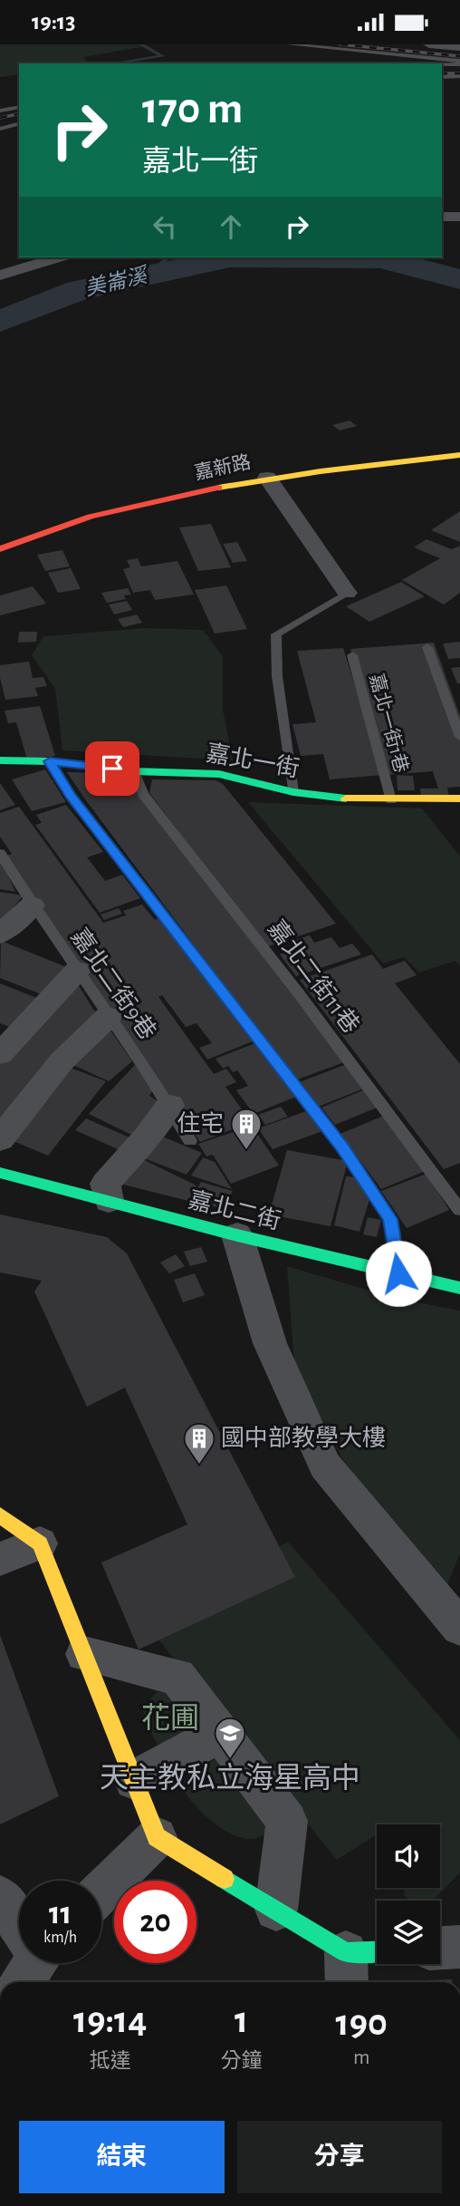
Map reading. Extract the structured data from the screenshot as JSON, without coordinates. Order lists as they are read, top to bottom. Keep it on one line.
{"streets":{"street":["嘉新路","嘉北一街","嘉北二街"],"lane":["嘉北一街1巷","嘉北二街11巷","嘉北二街9巷"]},"crossings":[["嘉北一街1巷","嘉北一街"],["嘉北一街","嘉北二街11巷"]],"water":["美崙溪"],"parks":["花圃"],"places":{"building":["住宅","國中部教學大樓"],"school or university":["天主教私立海星高中"]},"page":{"status":"19:13","turn":["170 m","嘉北一街"],"speed":"11 km/h","limit":"20","eta":["19:14","抵達","1","分鐘","190","m"],"buttons":["結束","分享"]}}
